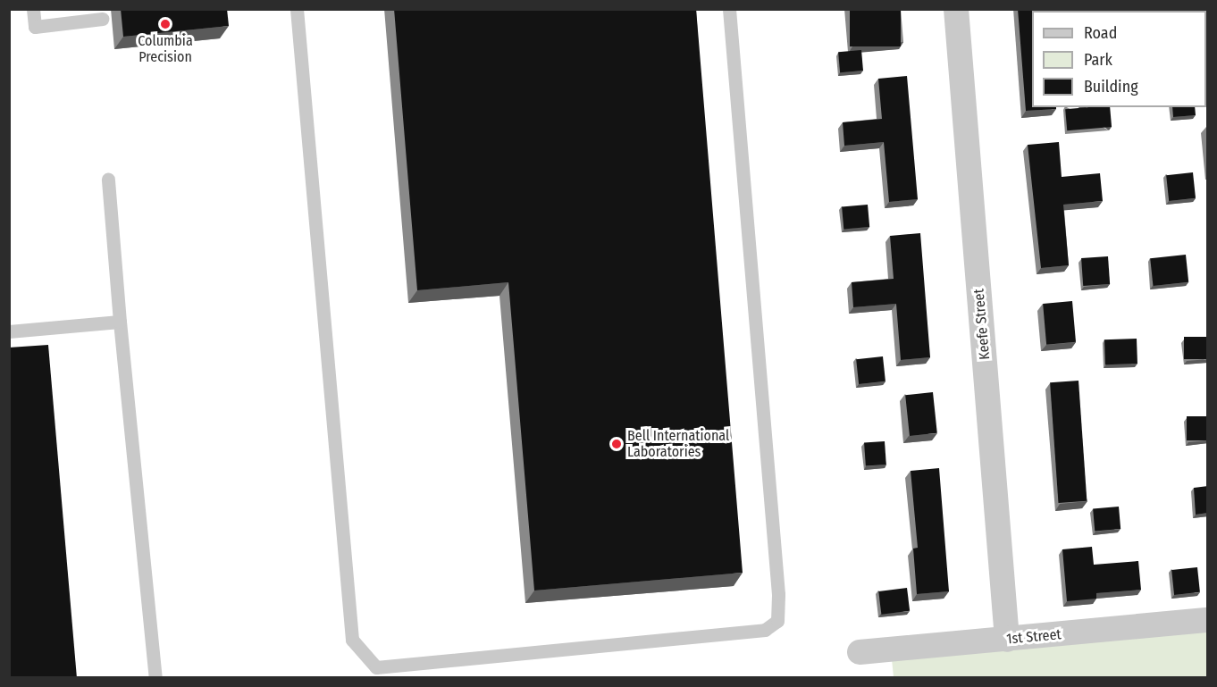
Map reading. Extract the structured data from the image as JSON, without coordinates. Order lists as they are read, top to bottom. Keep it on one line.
{"streets":{"street":["Keefe Street","1st Street"]},"crossings":[["Keefe Street","1st Street"]],"places":["Columbia Precision","Bell International Laboratories"],"legend":["Road","Park","Building"]}
